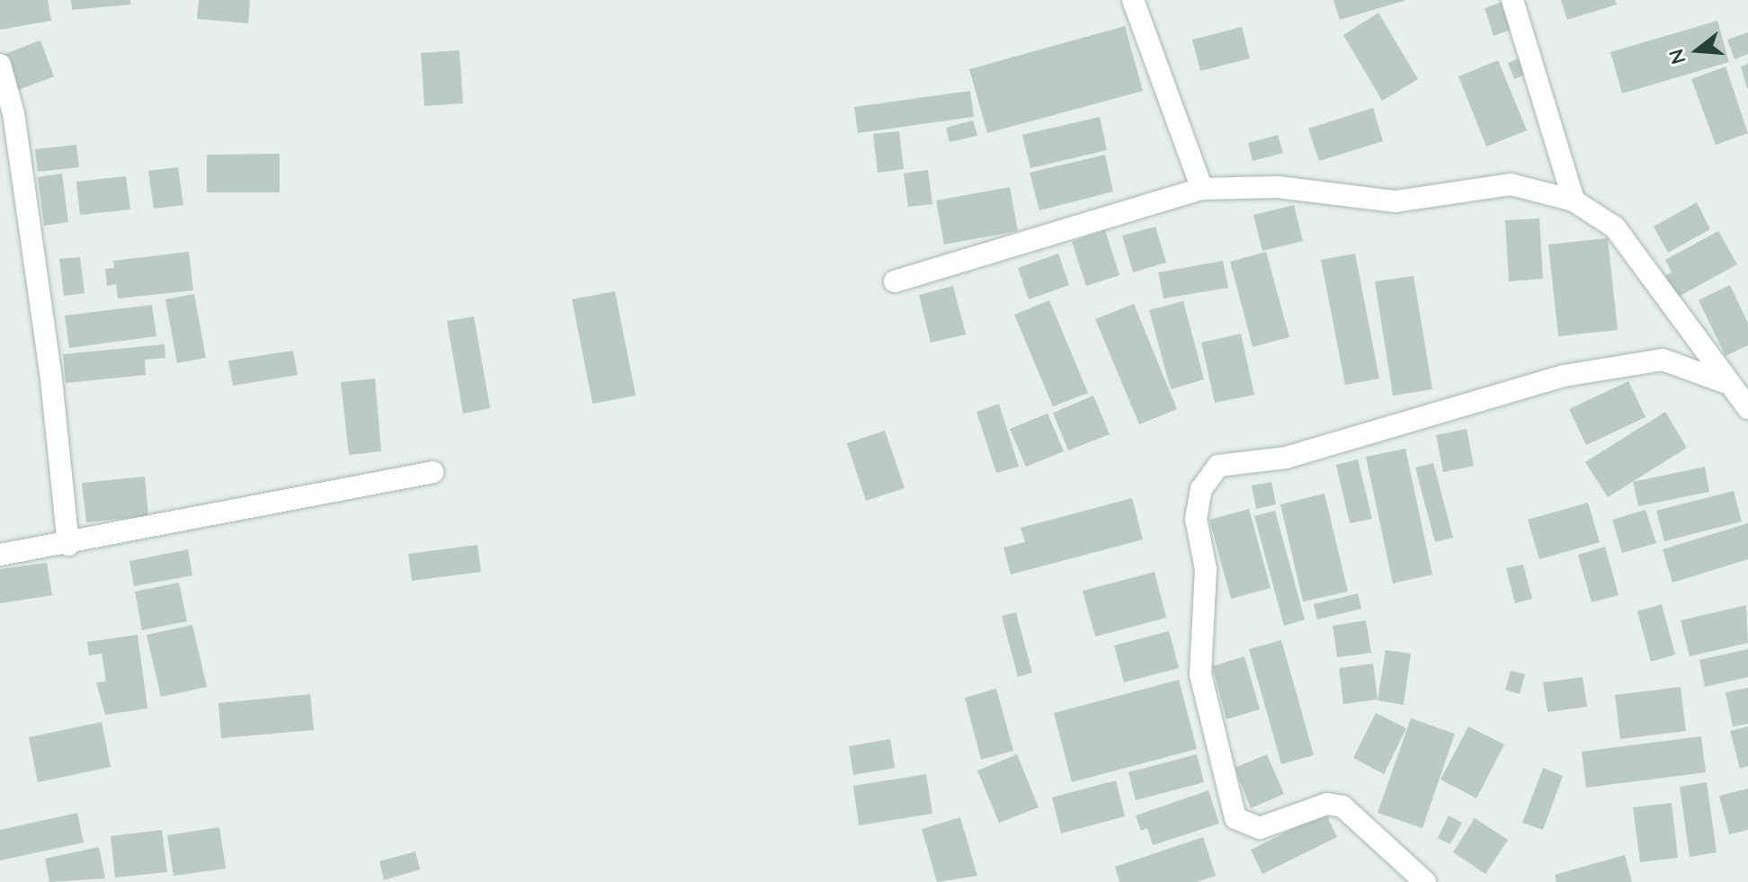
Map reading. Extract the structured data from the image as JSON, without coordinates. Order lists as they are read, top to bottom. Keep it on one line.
{"north":"left"}
